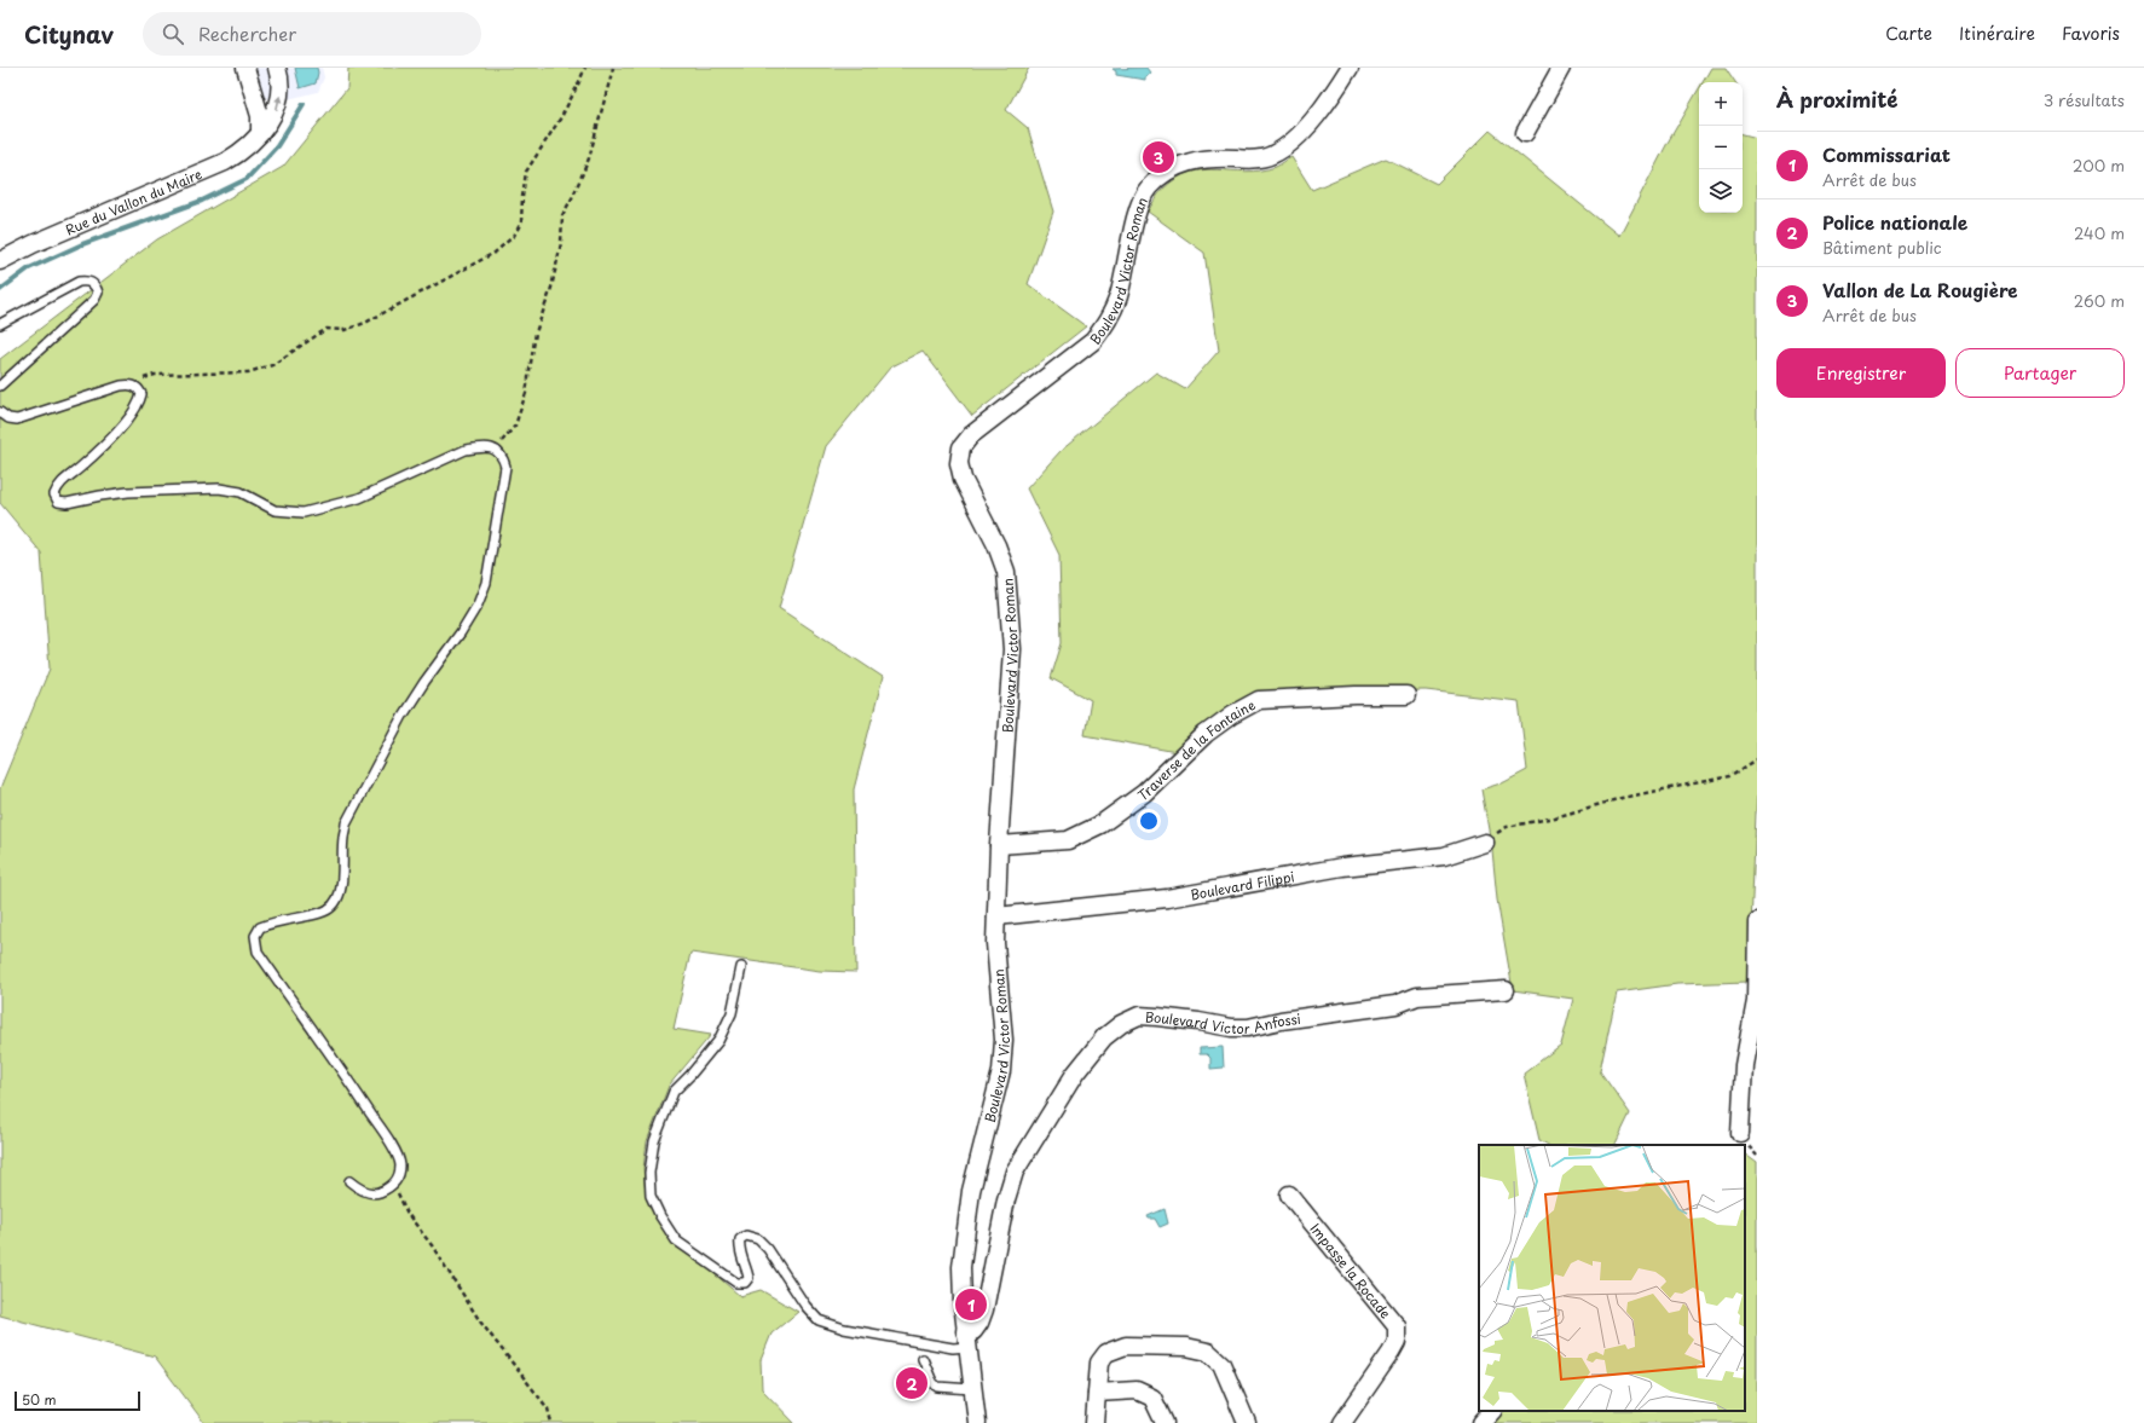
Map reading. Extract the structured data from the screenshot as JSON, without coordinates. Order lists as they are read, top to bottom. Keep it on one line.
{"streets":{"street":["Rue du Vallon du Maire","Boulevard Victor Roman","Traverse de la Fontaine","Boulevard Filippi","Boulevard Victor Anfossi","Impasse la Rocade"]},"crossings":[["Boulevard Victor Roman","Traverse de la Fontaine"],["Boulevard Victor Roman","Boulevard Filippi"],["Boulevard Victor Roman","Boulevard Victor Anfossi"]],"scale_bar":"50 m","page":{"header":"Citynav","search":"Rechercher","nav":["Carte","Itinéraire","Favoris"],"heading":["À proximité","3 résultats"],"map_buttons":["+","−"],"list":[{"mark":"1","name":"Commissariat","note":"Arrêt de bus","value":"200 m"},{"mark":"2","name":"Police nationale","note":"Bâtiment public","value":"240 m"},{"mark":"3","name":"Vallon de La Rougière","note":"Arrêt de bus","value":"260 m"}],"pins":["3","1","2"],"buttons":["Enregistrer","Partager"],"scale":"50 m"}}
